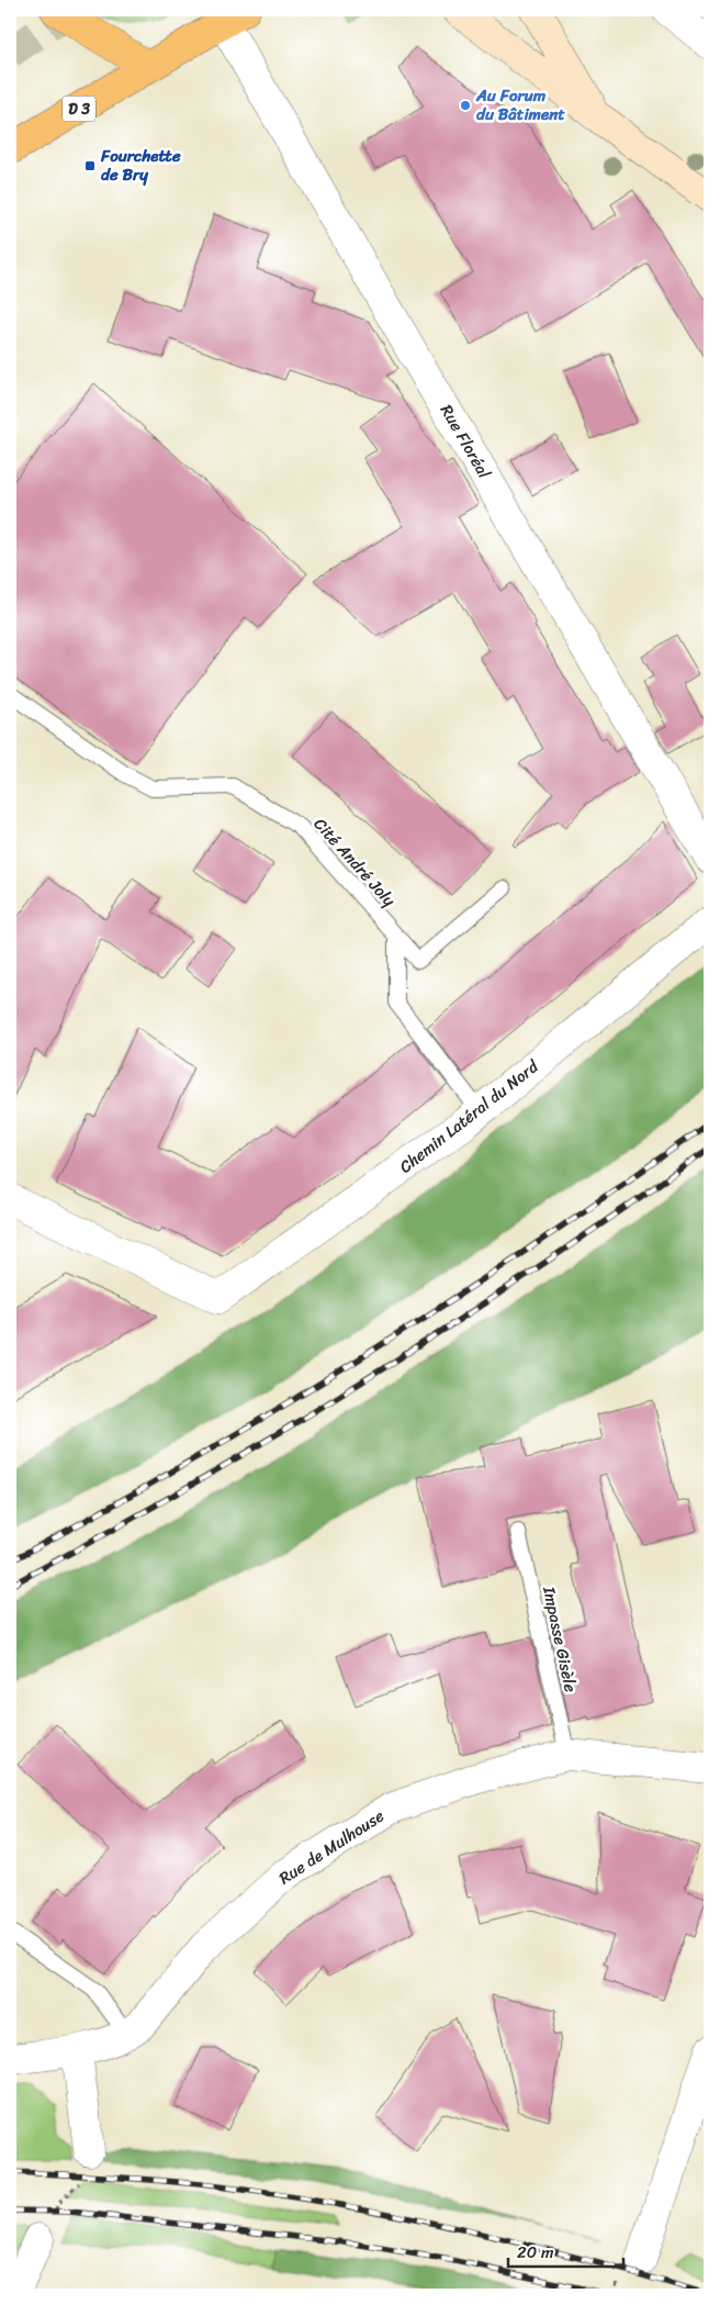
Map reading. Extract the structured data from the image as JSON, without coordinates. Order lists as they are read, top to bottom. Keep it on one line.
{"streets":{"main road":["D 3"],"street":["Rue Floréal","Chemin Latéral du Nord","Rue de Mulhouse"],"lane":["Cité André Joly","Impasse Gisèle"]},"crossings":[["D 3","Rue Floréal"],["Impasse Gisèle","Rue de Mulhouse"]],"places":{"other":["Au Forum du Bâtiment"],"transit":["Fourchette de Bry"]},"scale_bar":"20 m"}
